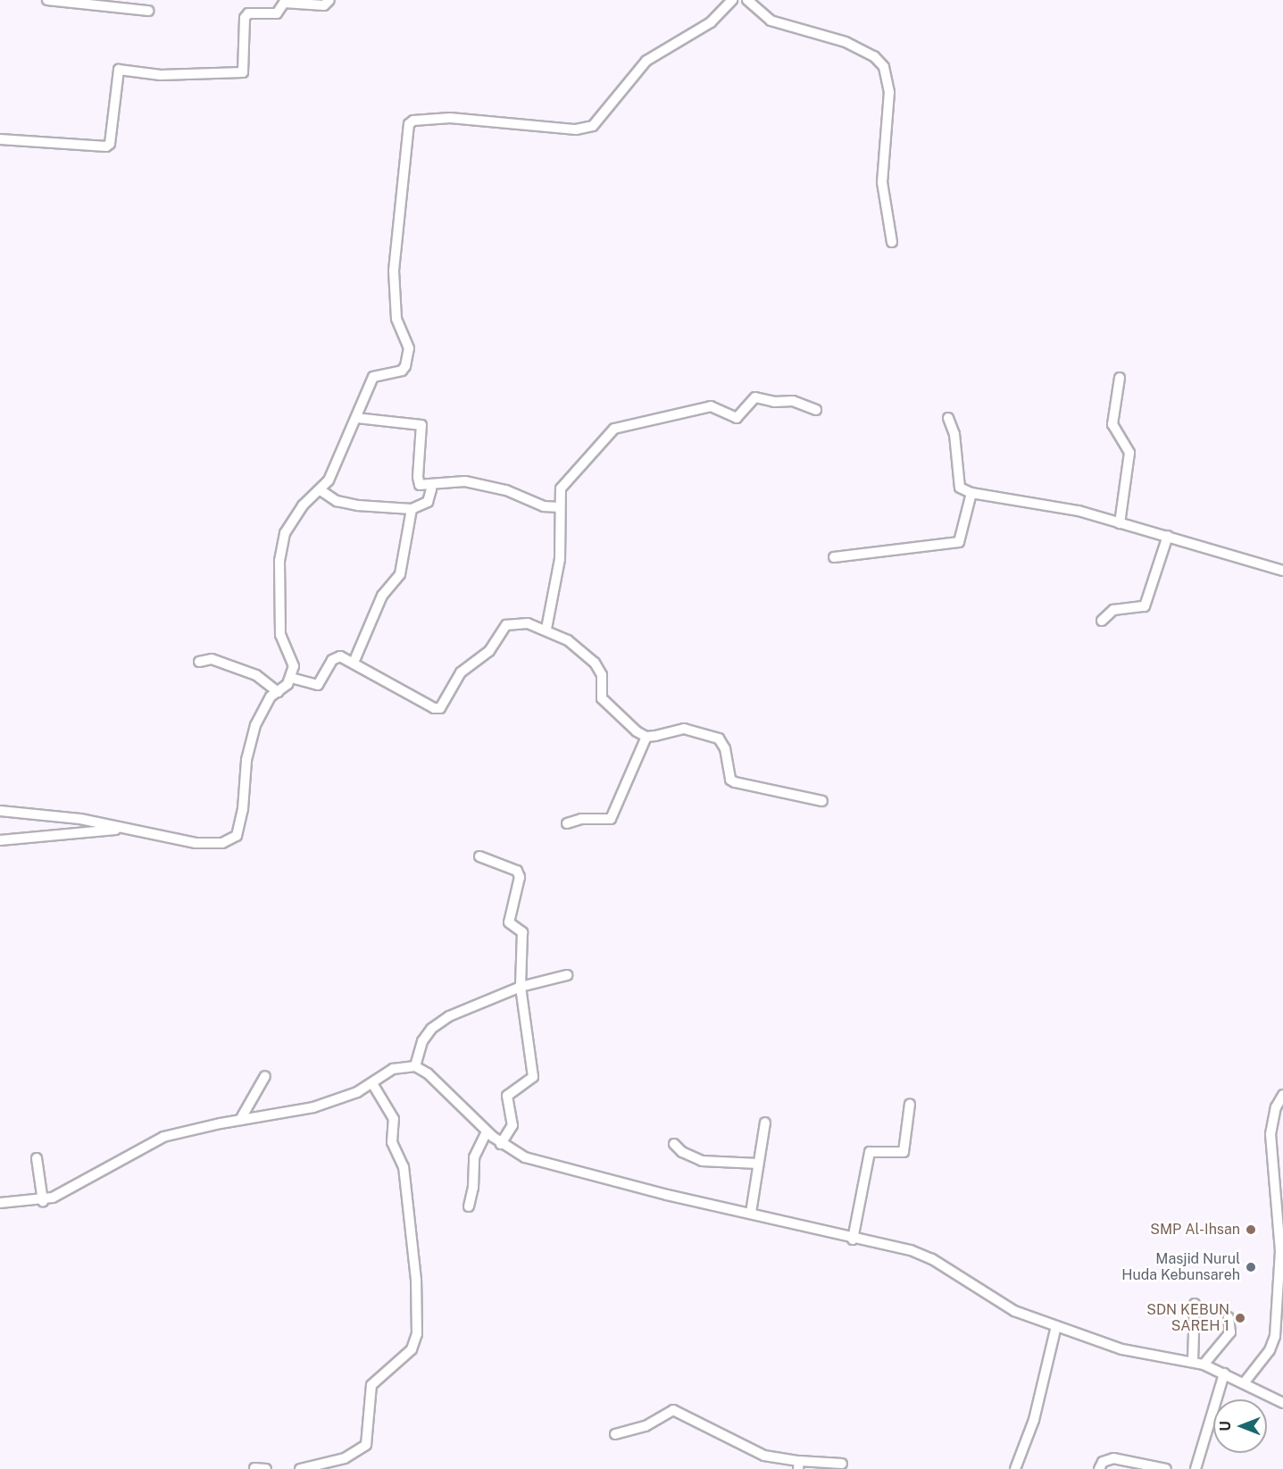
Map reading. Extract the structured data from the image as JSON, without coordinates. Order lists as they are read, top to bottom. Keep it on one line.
{"places":["SMP Al-Ihsan","Masjid Nurul Huda Kebunsareh","SDN KEBUN SAREH 1"],"north":"left"}
